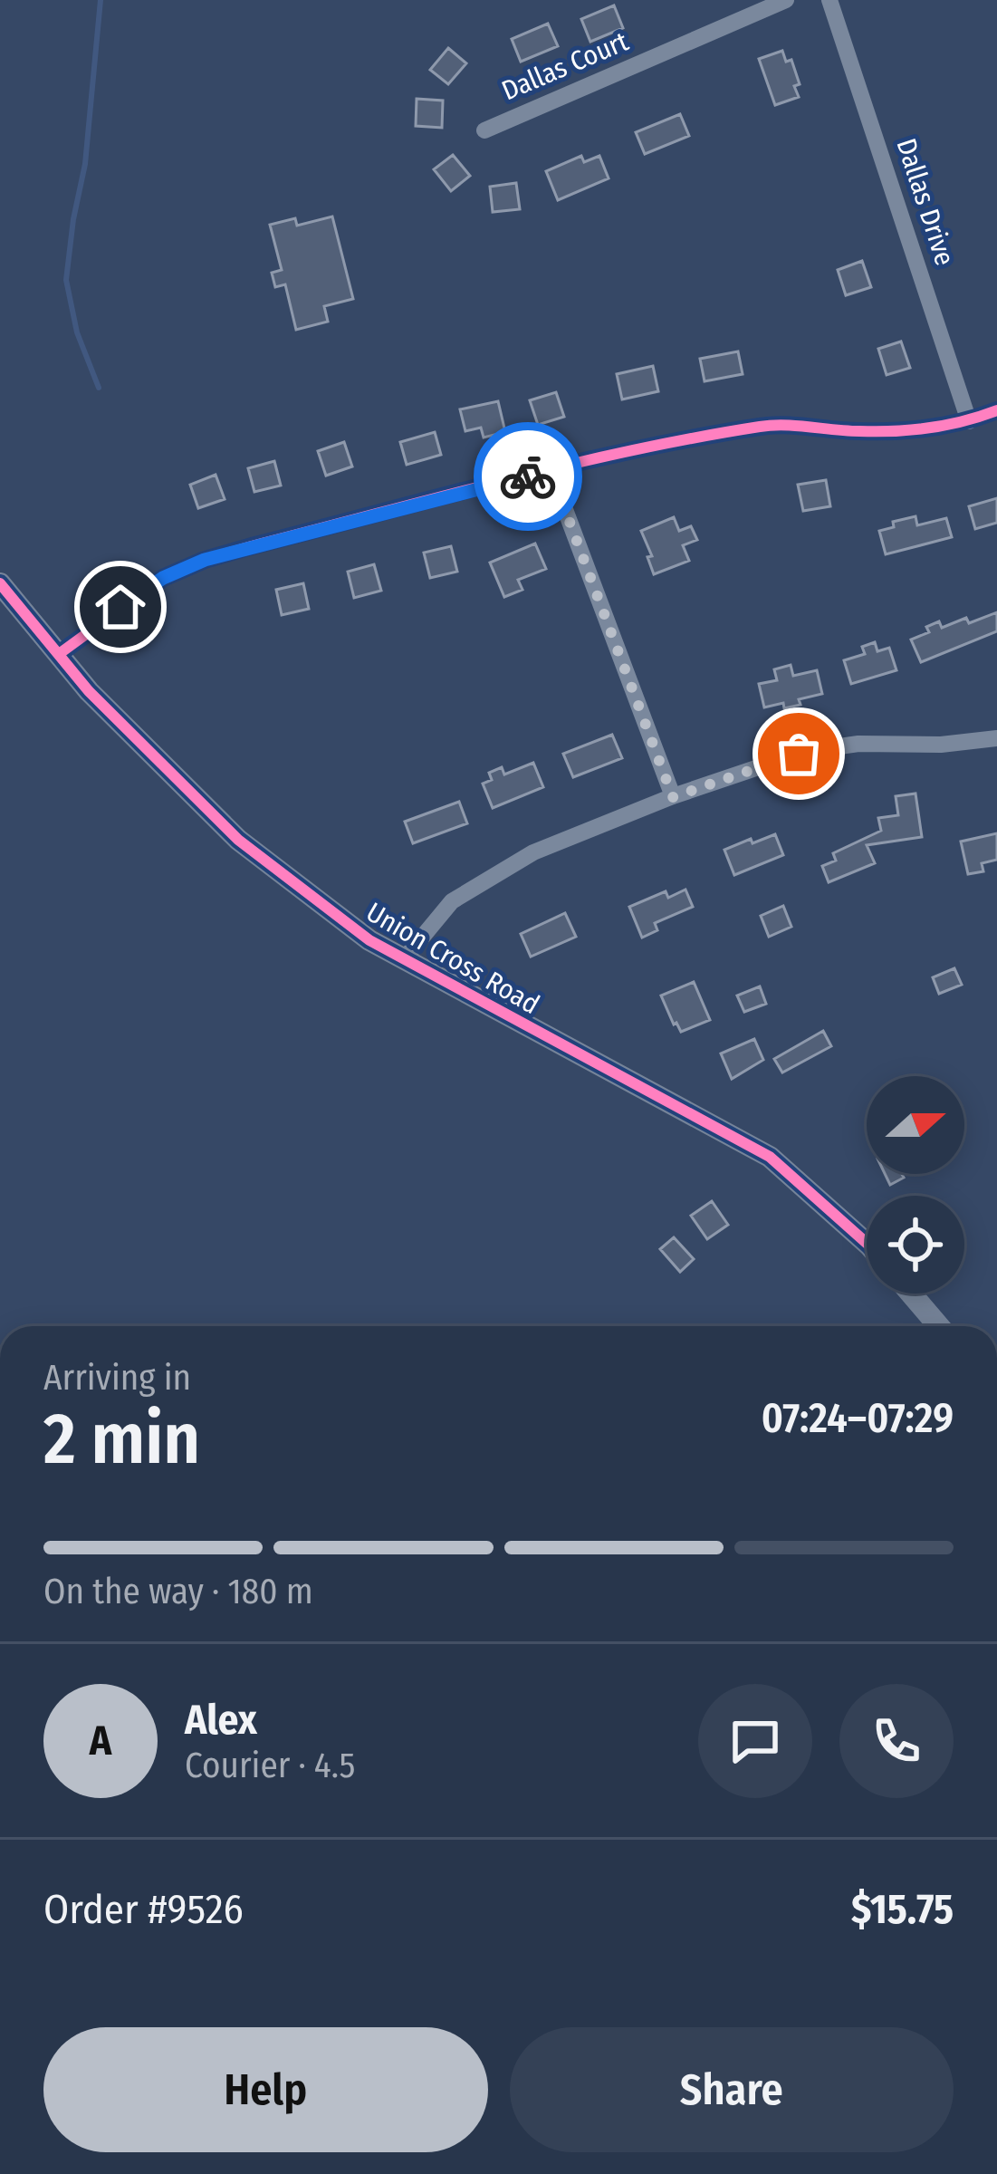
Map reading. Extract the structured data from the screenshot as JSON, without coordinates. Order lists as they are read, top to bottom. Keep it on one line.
{"streets":{"main road":["Union Cross Road"],"street":["Dallas Court","Dallas Drive"]},"north":"right","page":{"heading":["2 min","Arriving in","07:24–07:29"],"panel":["Alex","Courier · 4.5","Order #9526","$15.75"],"bar":"On the way · 180 m","round":"A","buttons":["Help","Share"]}}
